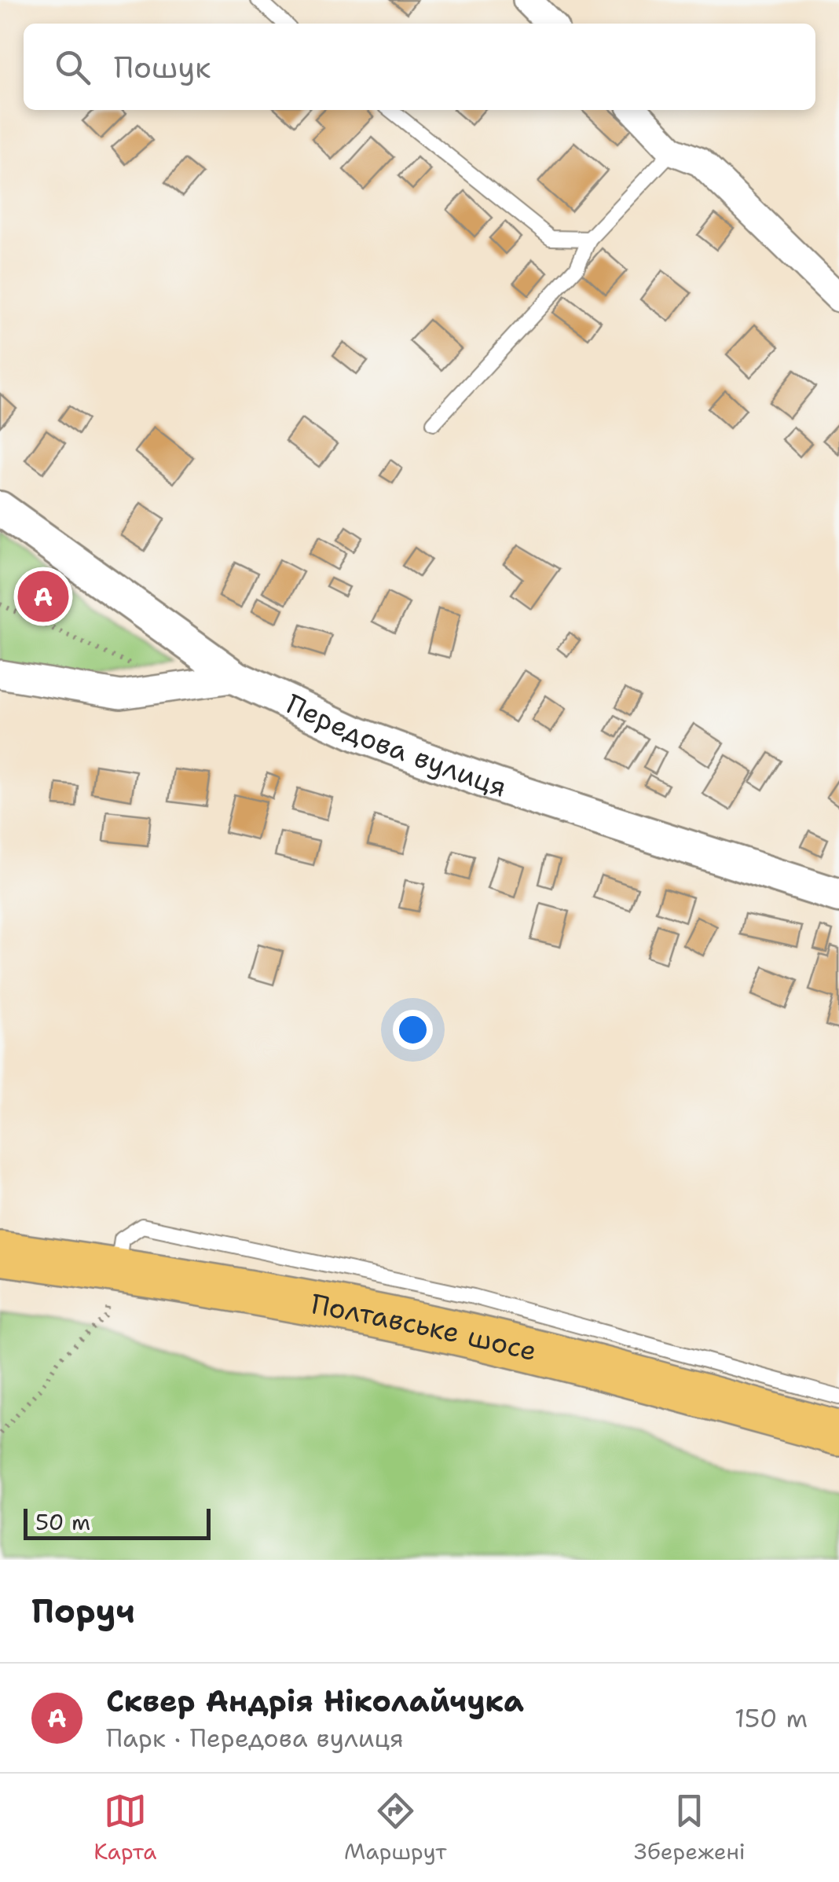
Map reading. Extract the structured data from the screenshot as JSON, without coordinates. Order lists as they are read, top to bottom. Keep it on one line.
{"streets":{"main road":["Полтавське шосе"],"street":["Передова вулиця"]},"scale_bar":"50 m","page":{"search":"Пошук","pins":"A","scale":"50 m","heading":"Поруч","list":[{"mark":"A","name":"Сквер Андрія Ніколайчука","note":"Парк · Передова вулиця","value":"150 m"}],"nav":["Карта","Маршрут","Збережені"]}}
